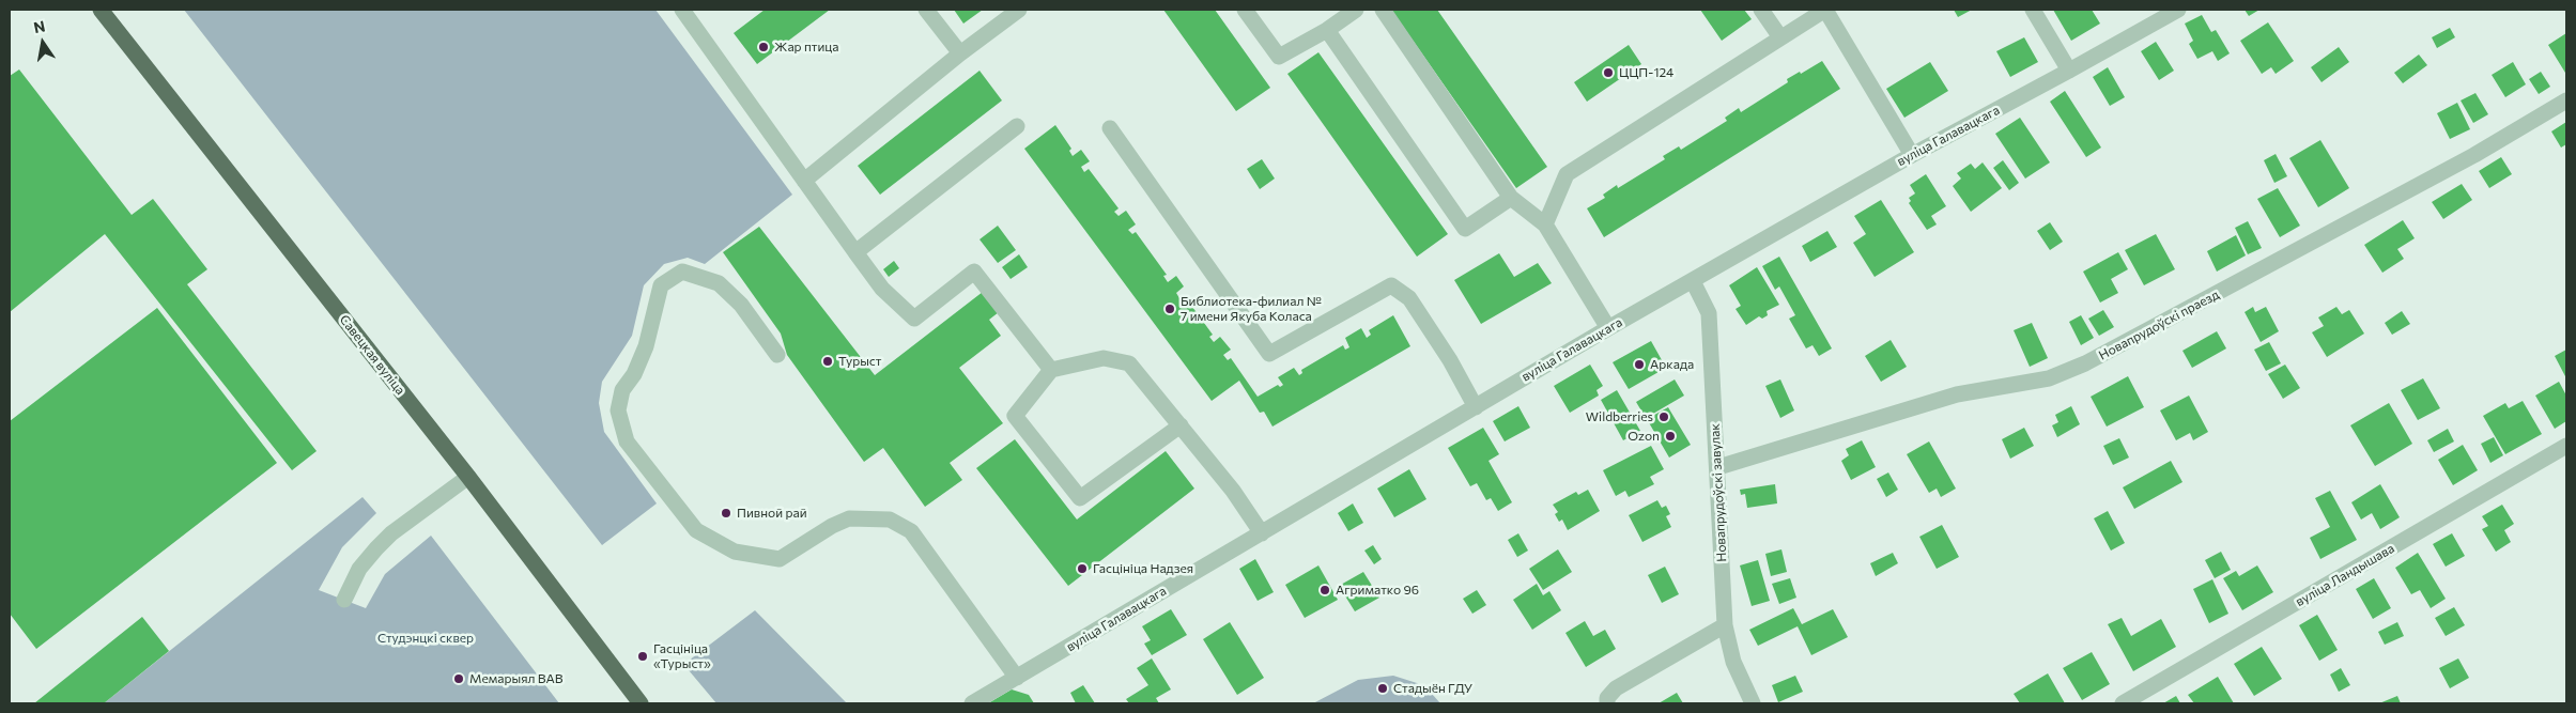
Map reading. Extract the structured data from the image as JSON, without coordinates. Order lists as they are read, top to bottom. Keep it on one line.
{"streets":{"main road":["Савецкая вуліца"],"street":["вуліца Галавацкага","Новапрудоўскі праезд","Новапрудоўскі завулак","вуліца Ландышава"]},"crossings":[["вуліца Галавацкага","Новапрудоўскі завулак"],["Новапрудоўскі праезд","Новапрудоўскі завулак"]],"parks":["Студэнцкі сквер"],"places":["Жар птица","ЦЦП-124","Библиотека-филиал № 7 имени Якуба Коласа","Турыст","Аркада","Wildberries","Ozon","Пивной рай","Гасцініца Надзея","Агриматко 96","Гасцініца «Турыст»","Мемарыял ВАВ","Стадыён ГДУ"],"north":"top"}
